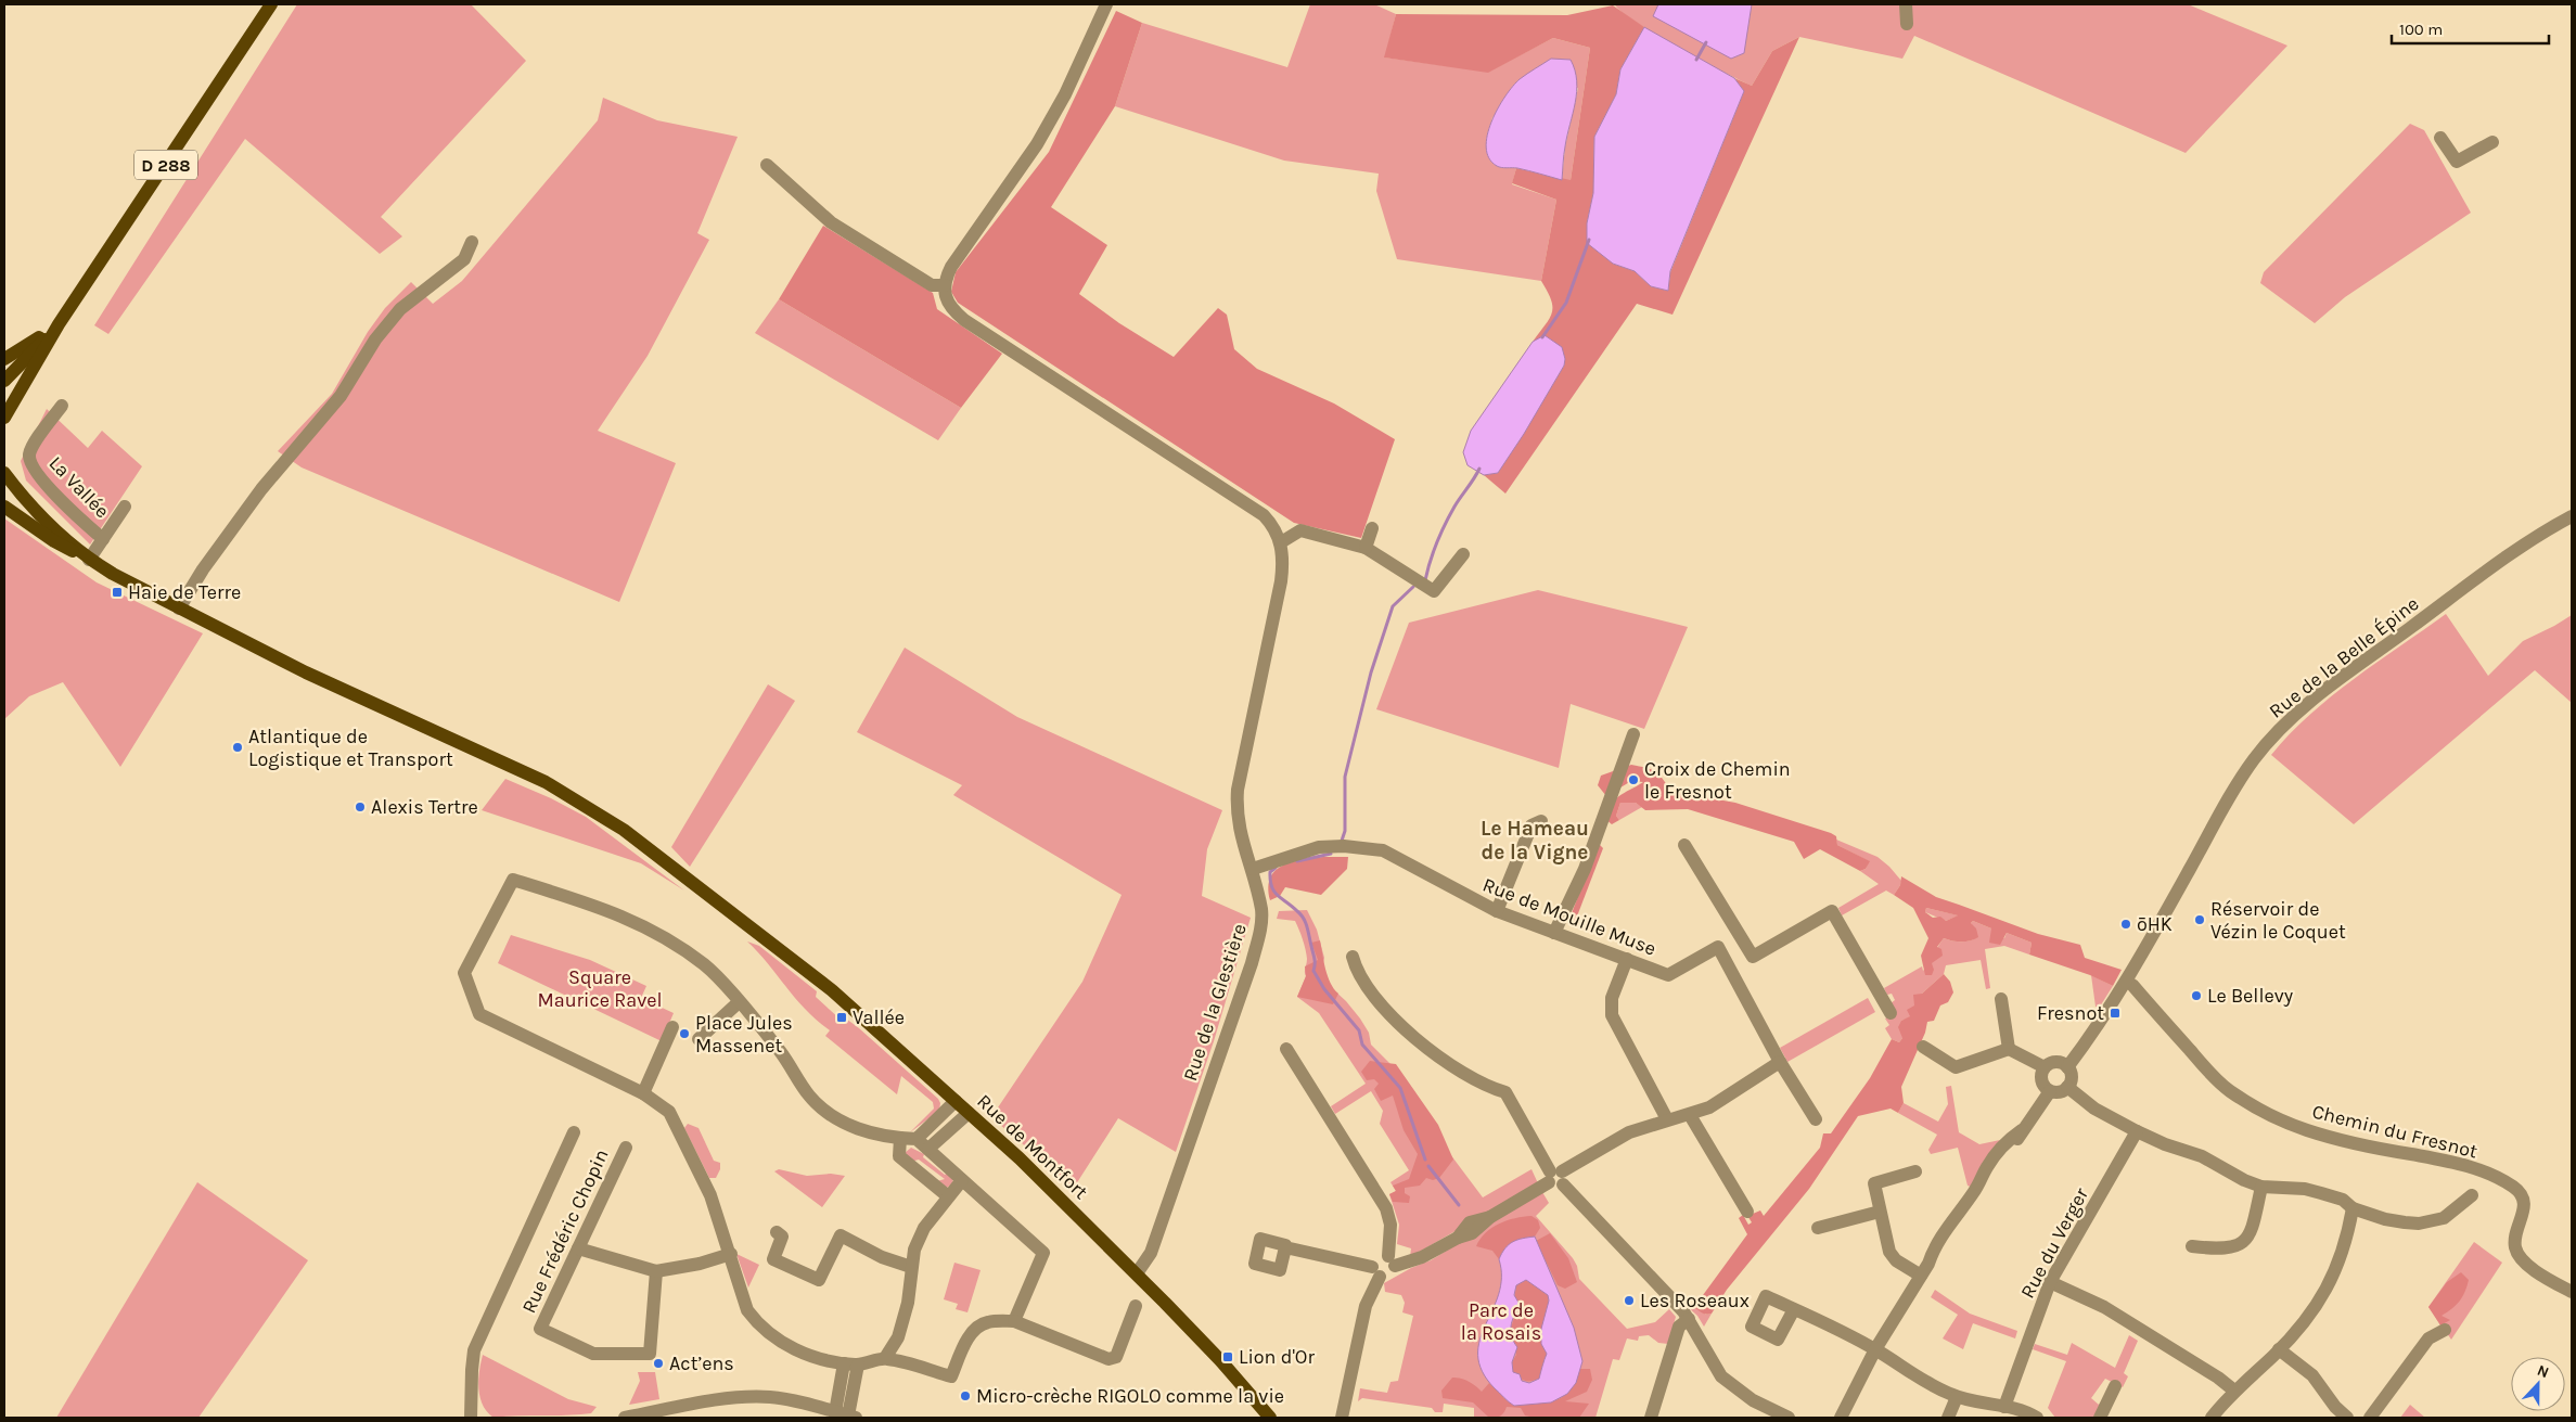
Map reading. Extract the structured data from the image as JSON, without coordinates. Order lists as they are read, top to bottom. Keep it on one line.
{"streets":{"main road":["D 288","Rue de Montfort"],"street":["La Vallée","Rue de la Belle Épine","Rue de Mouille Muse","Rue de la Glestière","Chemin du Fresnot","Rue Frédéric Chopin","Rue du Verger"]},"crossings":[["La Vallée","Rue de Montfort"],["Rue de la Belle Épine","Chemin du Fresnot"],["Rue de Mouille Muse","Rue de la Glestière"],["Rue de la Glestière","Rue de Montfort"]],"districts":["Le Hameau de la Vigne"],"parks":["Square Maurice Ravel","Parc de la Rosais"],"places":{"transit":["Haie de Terre","Fresnot","Vallée","Lion d'Or"],"other":["Atlantique de Logistique et Transport","Croix de Chemin le Fresnot","Alexis Tertre","Réservoir de Vézin le Coquet","ōHK","Le Bellevy","Place Jules Massenet","Les Roseaux","Act’ens","Micro-crèche RIGOLO comme la vie"]},"scale_bar":"100 m","north":"top"}
